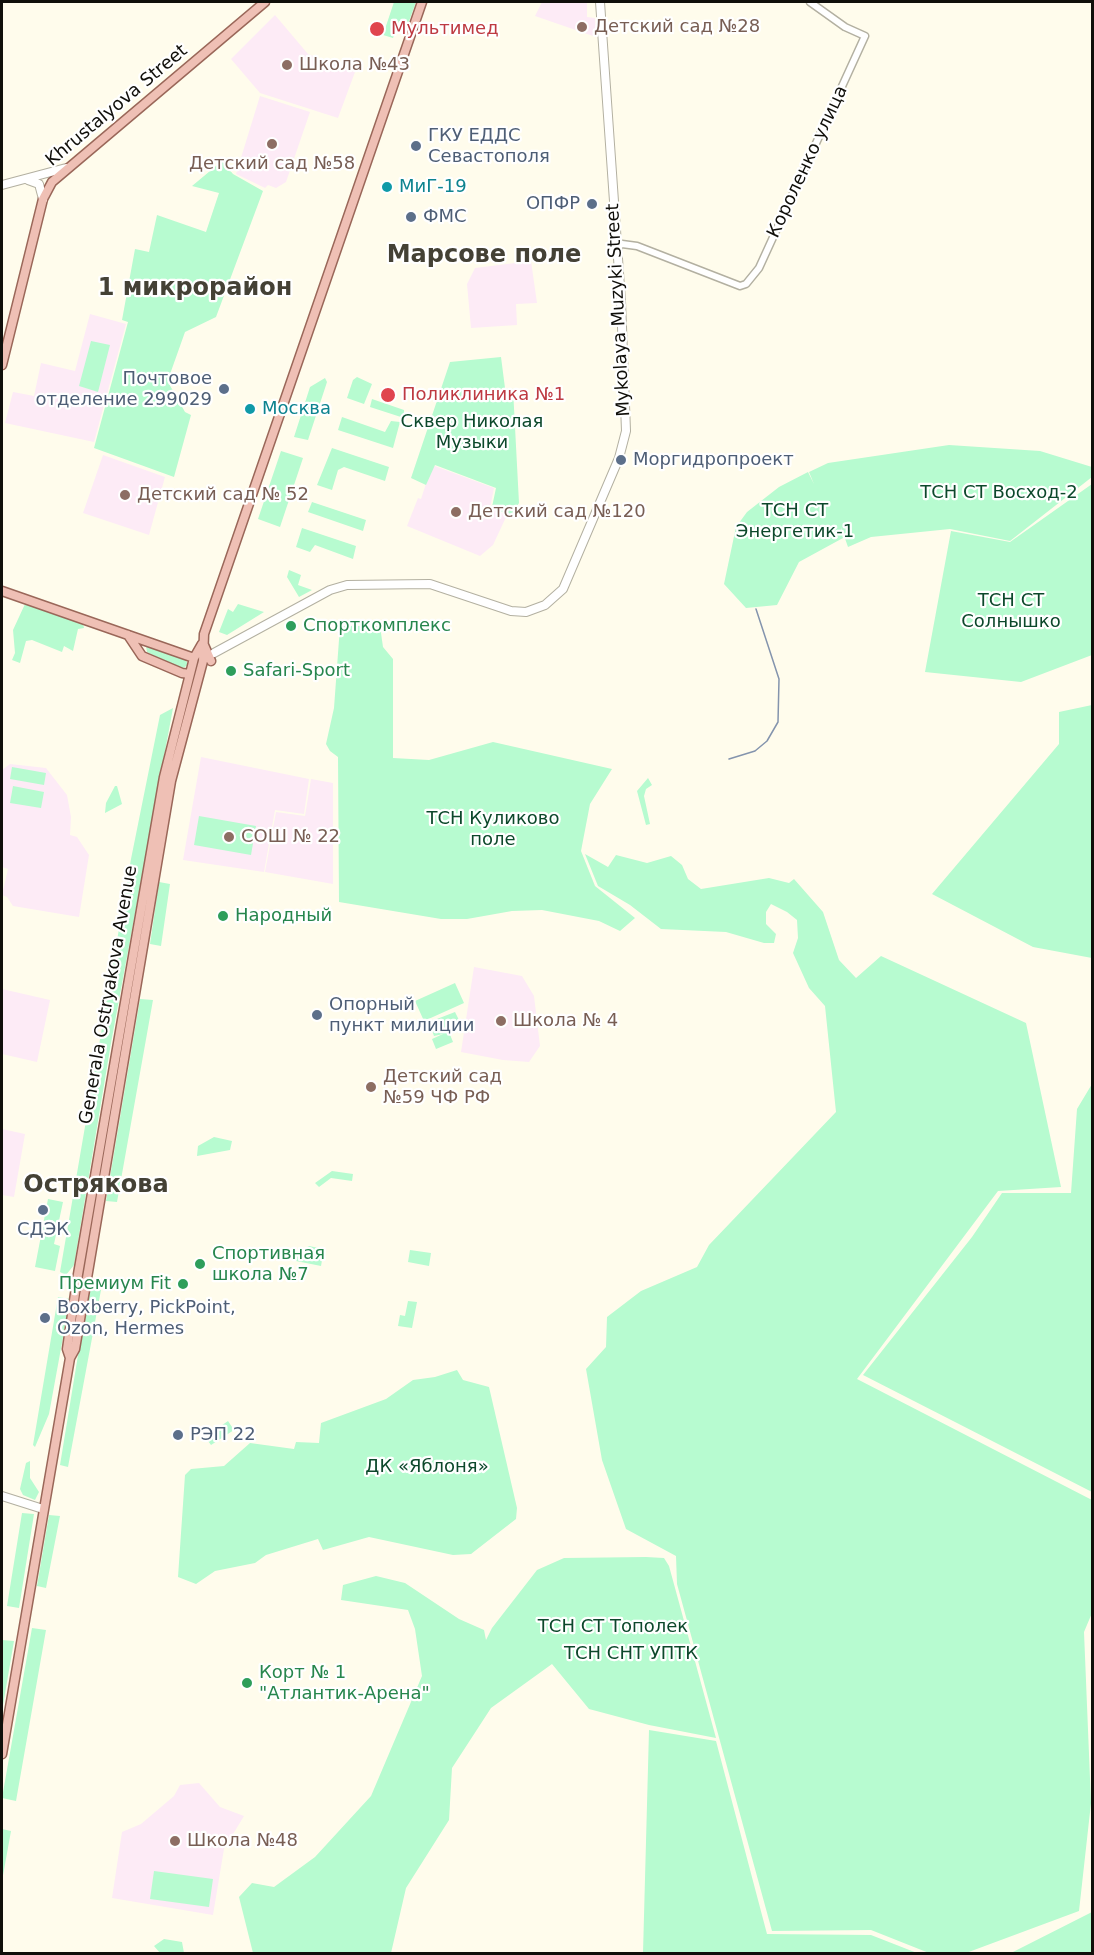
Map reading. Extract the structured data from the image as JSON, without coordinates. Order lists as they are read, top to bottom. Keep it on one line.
{"streets":{"main road":["Khrustalyova Street","Mykolaya Muzyki Street","Generala Ostryakova Avenue"],"street":["Короленко улица"]},"crossings":[["Короленко улица","Mykolaya Muzyki Street"]],"districts":["Марсове поле","1 микрорайон","Острякова"],"parks":["Сквер Николая Музыки","ТСН СТ Восход-2","ТСН СТ Энергетик-1","ТСН СТ Солнышко","ТСН Куликово поле","ДК «Яблоня»","ТСН СТ Тополек","ТСН СНТ УПТК"],"places":["Детский сад №28","Мультимед","Школа №43","Детский сад №58","ГКУ ЕДДС Севастополя","МиГ-19","ОПФР","ФМС","Почтовое отделение 299029","Поликлиника №1","Москва","Моргидропроект","Детский сад № 52","Детский сад №120","Спорткомплекс","Safari-Sport","СОШ № 22","Народный","Опорный пункт милиции","Школа № 4","Детский сад №59 ЧФ РФ","СДЭК","Спортивная школа №7","Премиум Fit","Boxberry, PickPoint, Ozon, Hermes","РЭП 22","Корт № 1 \"Атлантик-Арена\"","Школа №48"]}
